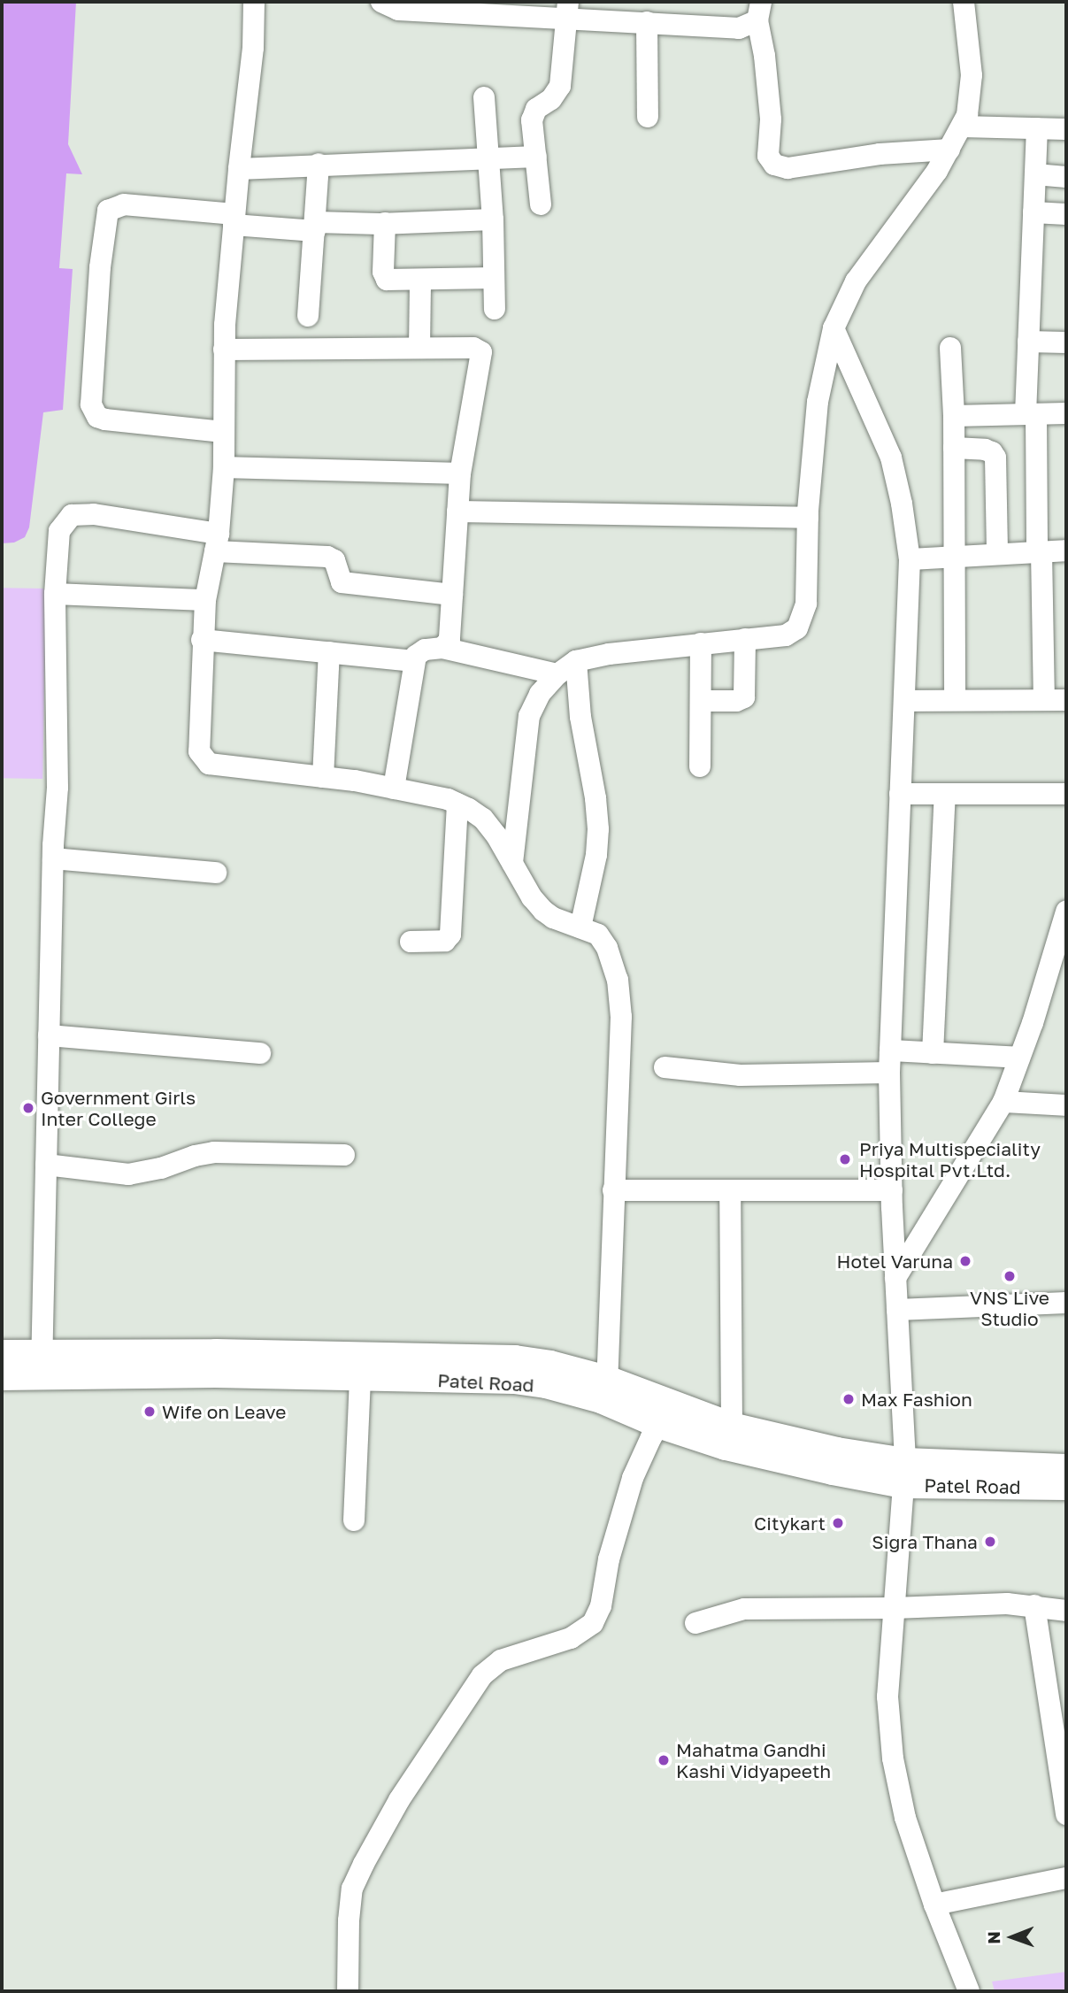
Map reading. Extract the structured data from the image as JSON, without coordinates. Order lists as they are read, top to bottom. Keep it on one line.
{"streets":{"street":["Patel Road"]},"places":["Government Girls Inter College","Priya Multispeciality Hospital Pvt.Ltd.","Hotel Varuna","VNS Live Studio","Max Fashion","Wife on Leave","Citykart","Sigra Thana","Mahatma Gandhi Kashi Vidyapeeth"],"north":"left"}
